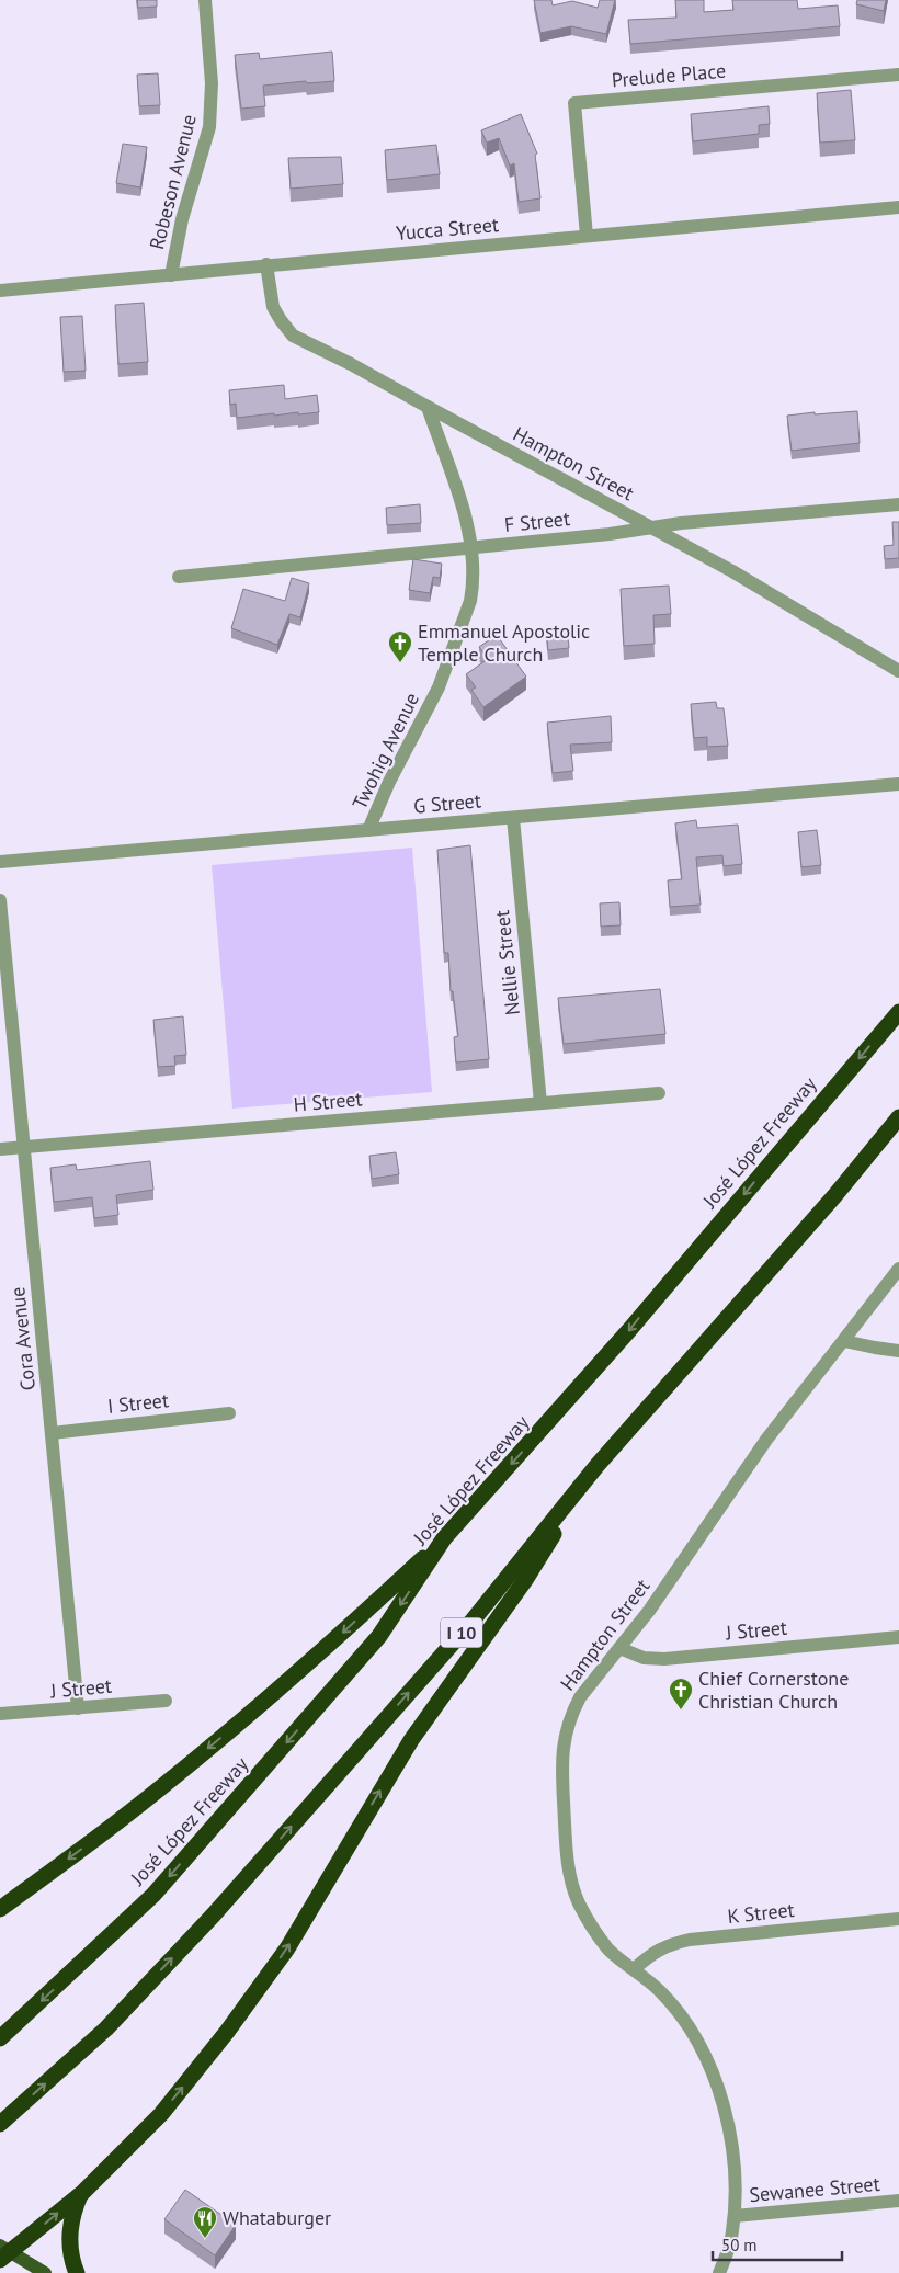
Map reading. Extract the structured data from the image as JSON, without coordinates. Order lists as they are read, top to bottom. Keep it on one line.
{"streets":{"highway":["José López Freeway","I 10"],"street":["Prelude Place","Robeson Avenue","Yucca Street","Hampton Street","F Street","Twohig Avenue","G Street","Nellie Street","H Street","Cora Avenue","I Street","J Street","K Street","Sewanee Street"]},"crossings":[["Prelude Place","Yucca Street"],["Robeson Avenue","Yucca Street"],["Yucca Street","Hampton Street"],["Hampton Street","F Street"],["Hampton Street","Twohig Avenue"],["Hampton Street","J Street"],["Hampton Street","K Street"],["Hampton Street","Sewanee Street"],["F Street","Twohig Avenue"],["Twohig Avenue","G Street"],["G Street","Nellie Street"],["Nellie Street","H Street"],["H Street","Cora Avenue"],["Cora Avenue","I Street"],["Cora Avenue","J Street"]],"places":{"church":["Emmanuel Apostolic Temple Church","Chief Cornerstone Christian Church"],"restaurant":["Whataburger"]},"scale_bar":"50 m"}
